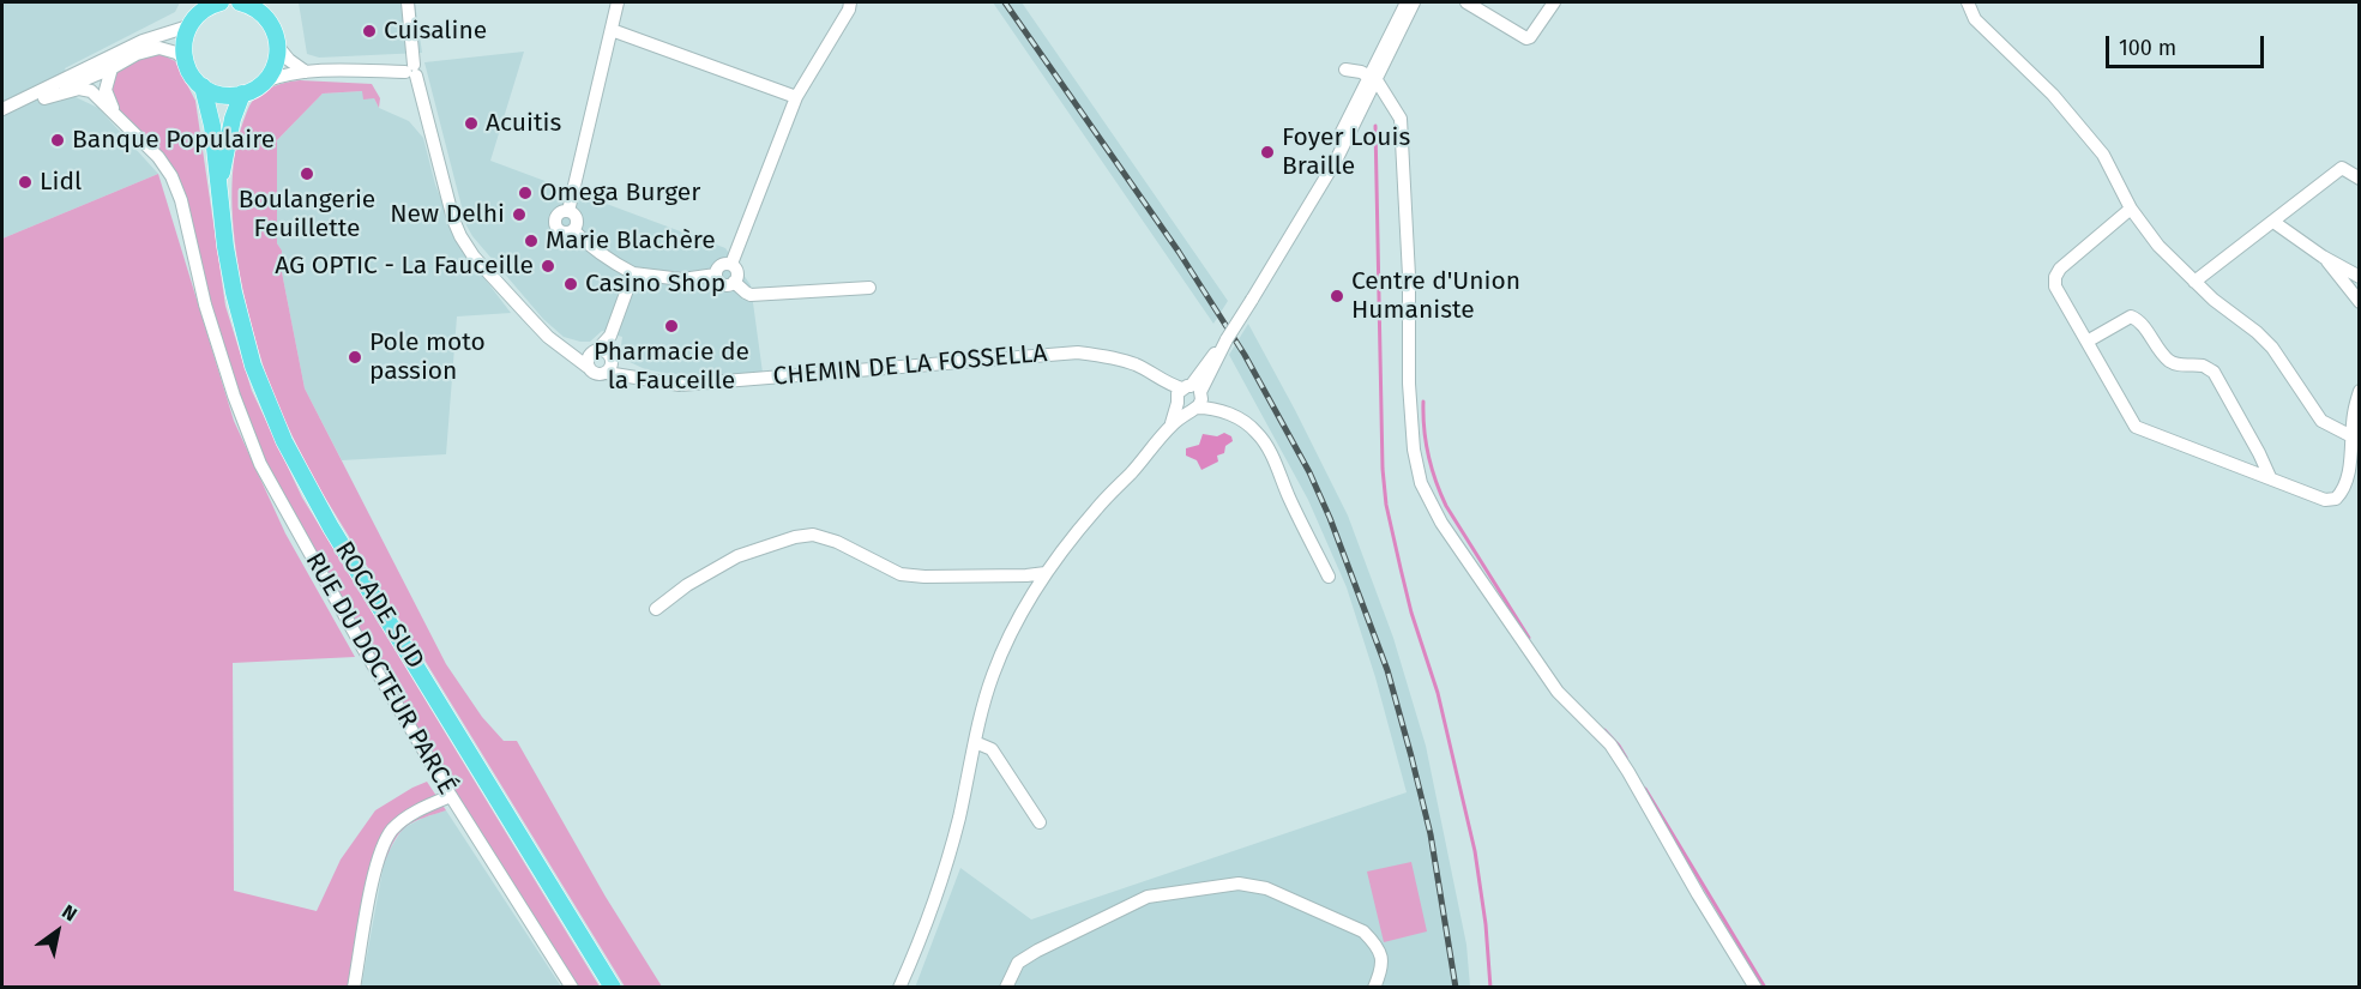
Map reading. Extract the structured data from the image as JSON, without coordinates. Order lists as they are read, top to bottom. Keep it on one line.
{"streets":{"main road":["ROCADE SUD"],"street":["CHEMIN DE LA FOSSELLA","RUE DU DOCTEUR PARCÉ"]},"places":["Cuisaline","Acuitis","Banque Populaire","Foyer Louis Braille","Boulangerie Feuillette","Lidl","Omega Burger","New Delhi","Marie Blachère","AG OPTIC - La Fauceille","Casino Shop","Centre d'Union Humaniste","Pharmacie de la Fauceille","Pole moto passion"],"scale_bar":"100 m","north":"top right"}
